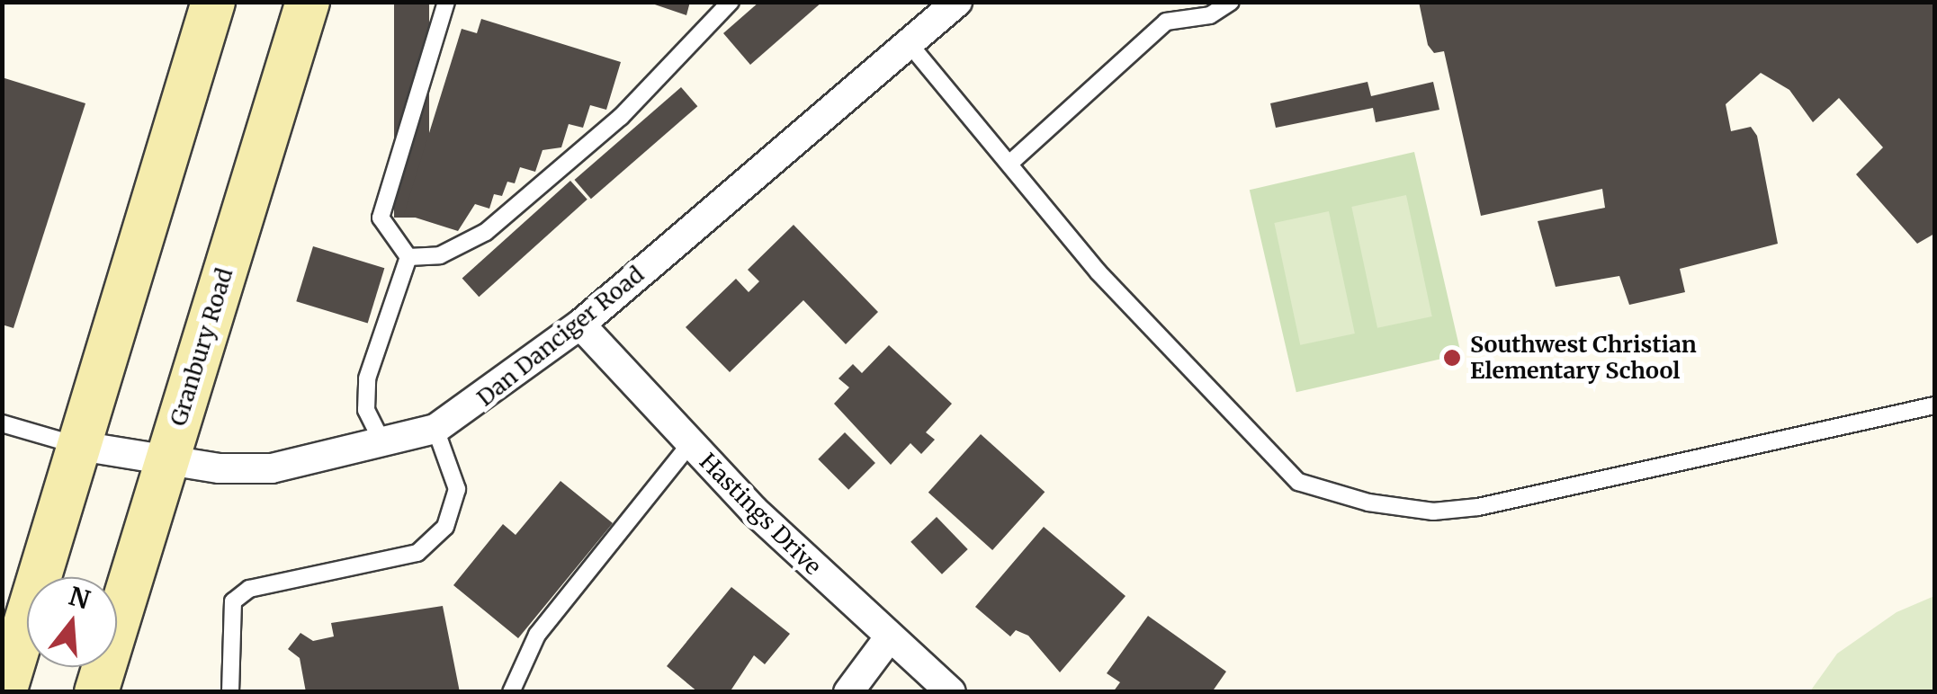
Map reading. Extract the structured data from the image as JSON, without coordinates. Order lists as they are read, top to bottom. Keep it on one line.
{"streets":{"main road":["Granbury Road"],"street":["Dan Danciger Road","Hastings Drive"]},"crossings":[["Dan Danciger Road","Granbury Road"],["Dan Danciger Road","Hastings Drive"]],"places":["Southwest Christian Elementary School"],"north":"top"}
